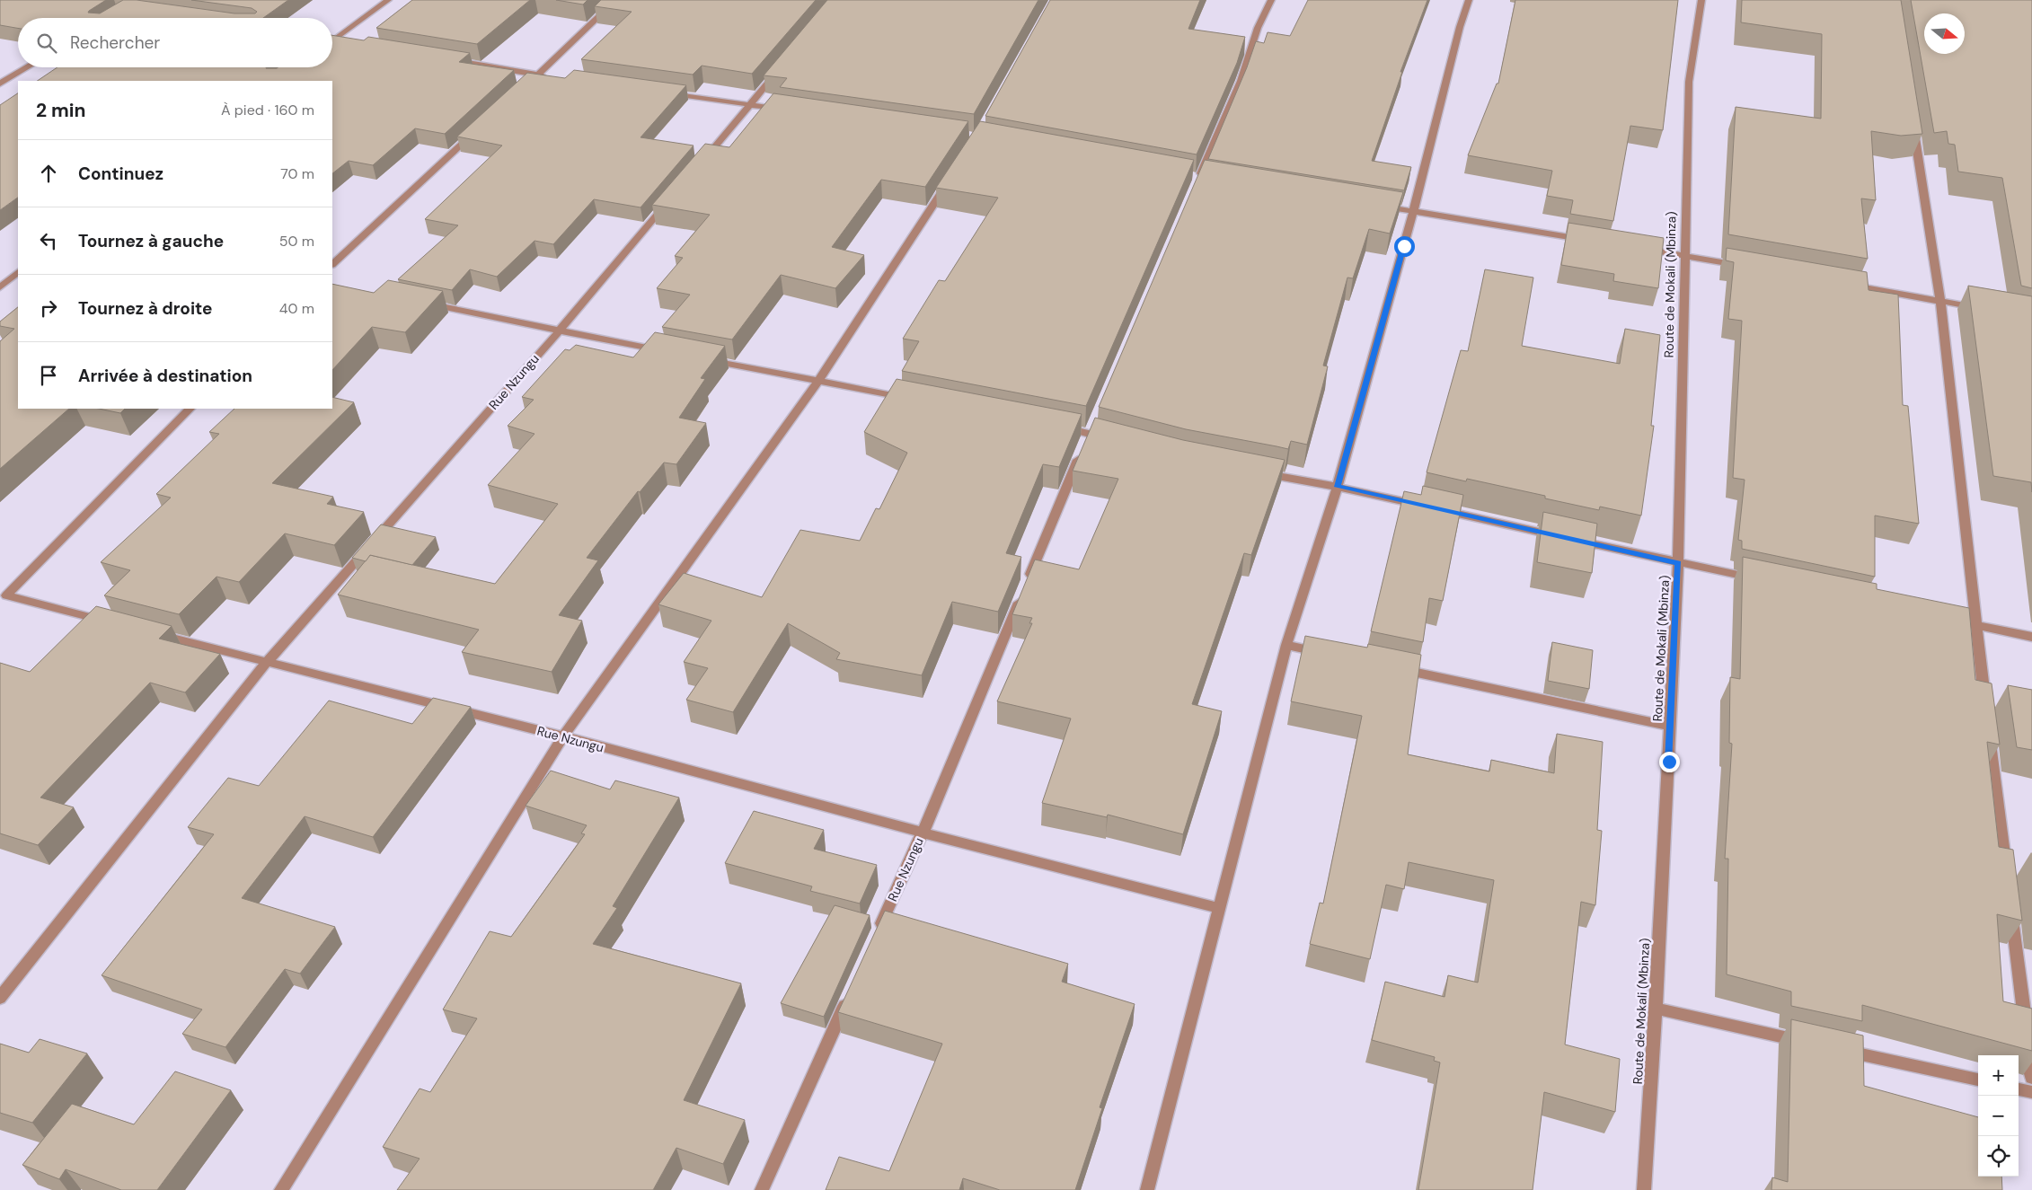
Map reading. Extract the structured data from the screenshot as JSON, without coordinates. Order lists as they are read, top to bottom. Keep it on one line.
{"streets":{"street":["Route de Mokali (Mbinza)","Rue Nzungu"]},"north":"right","page":{"search":"Rechercher","heading":["2 min","À pied · 160 m"],"list":[["Continuez","70 m"],["Tournez à gauche","50 m"],["Tournez à droite","40 m"],"Arrivée à destination"],"map_buttons":["+","−"]}}
